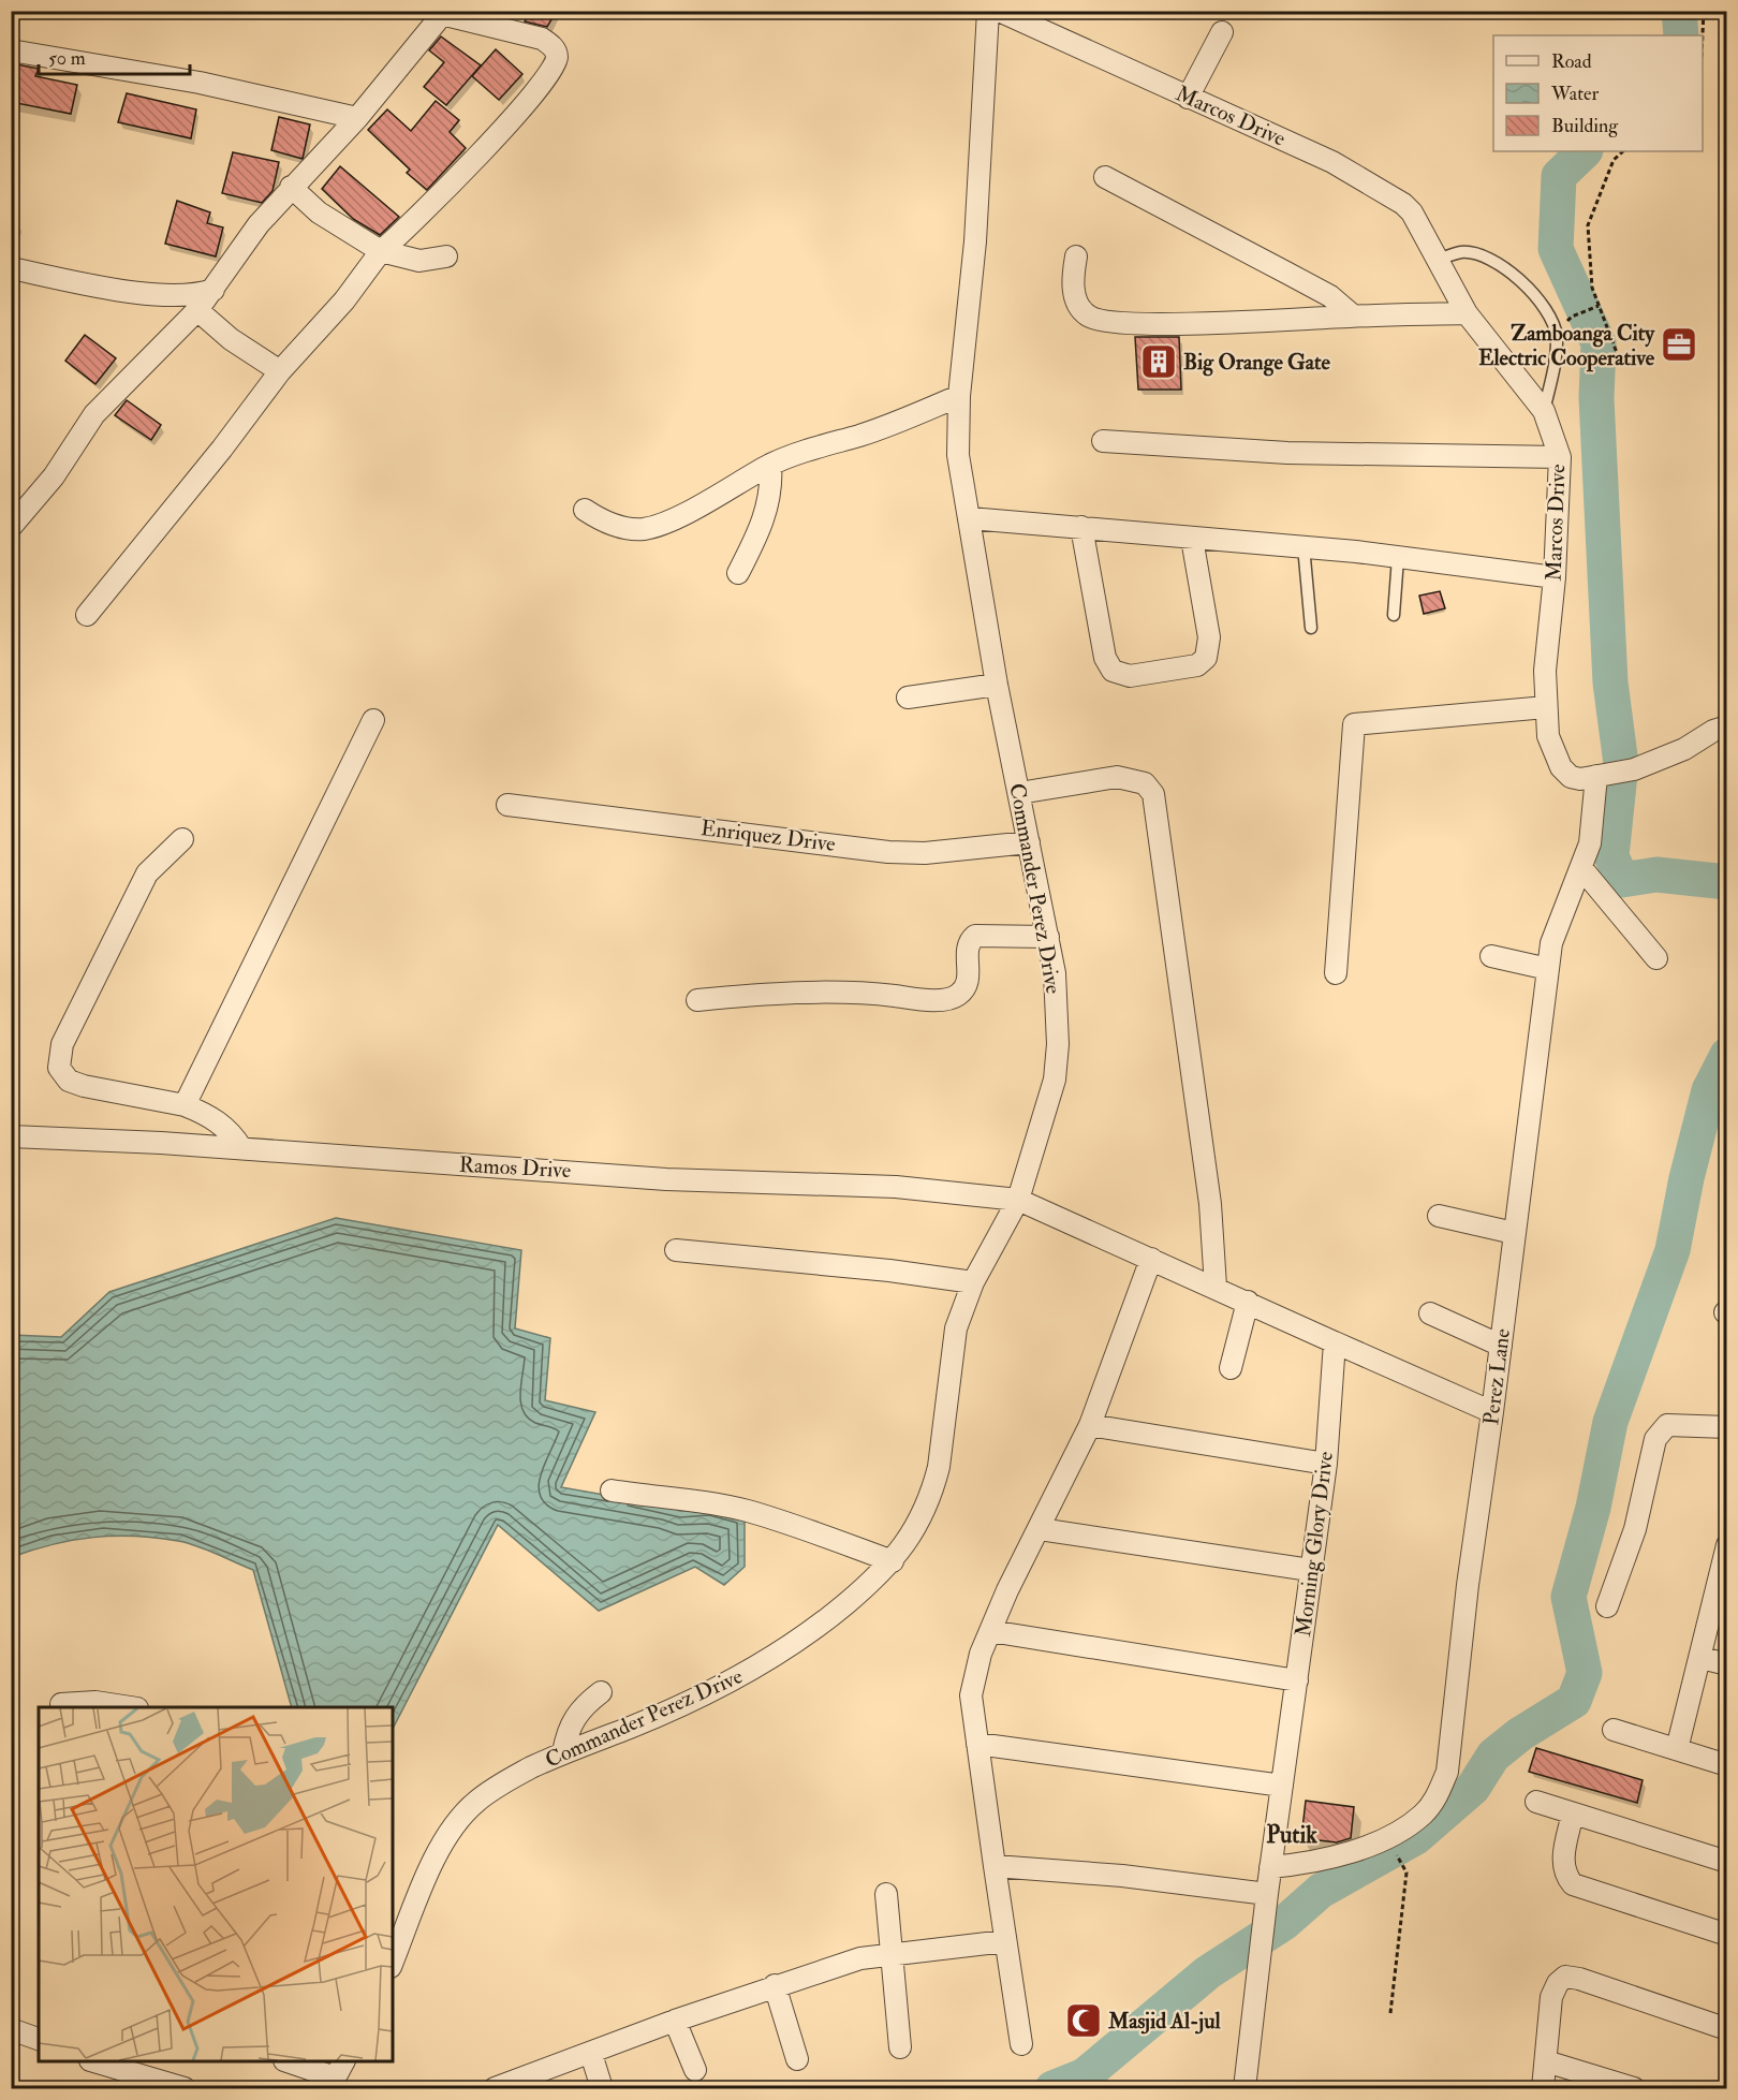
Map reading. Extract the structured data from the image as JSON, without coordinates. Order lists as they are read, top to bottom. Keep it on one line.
{"streets":{"street":["Marcos Drive","Enriquez Drive","Commander Perez Drive","Ramos Drive","Perez Lane","Morning Glory Drive"]},"crossings":[["Marcos Drive","Perez Lane"],["Enriquez Drive","Commander Perez Drive"],["Commander Perez Drive","Ramos Drive"],["Perez Lane","Morning Glory Drive"]],"districts":["Putik"],"places":{"office":["Zamboanga City Electric Cooperative"],"building":["Big Orange Gate"],"mosque":["Masjid Al-jul"]},"legend":["Road","Water","Building"],"scale_bar":"50 m"}
